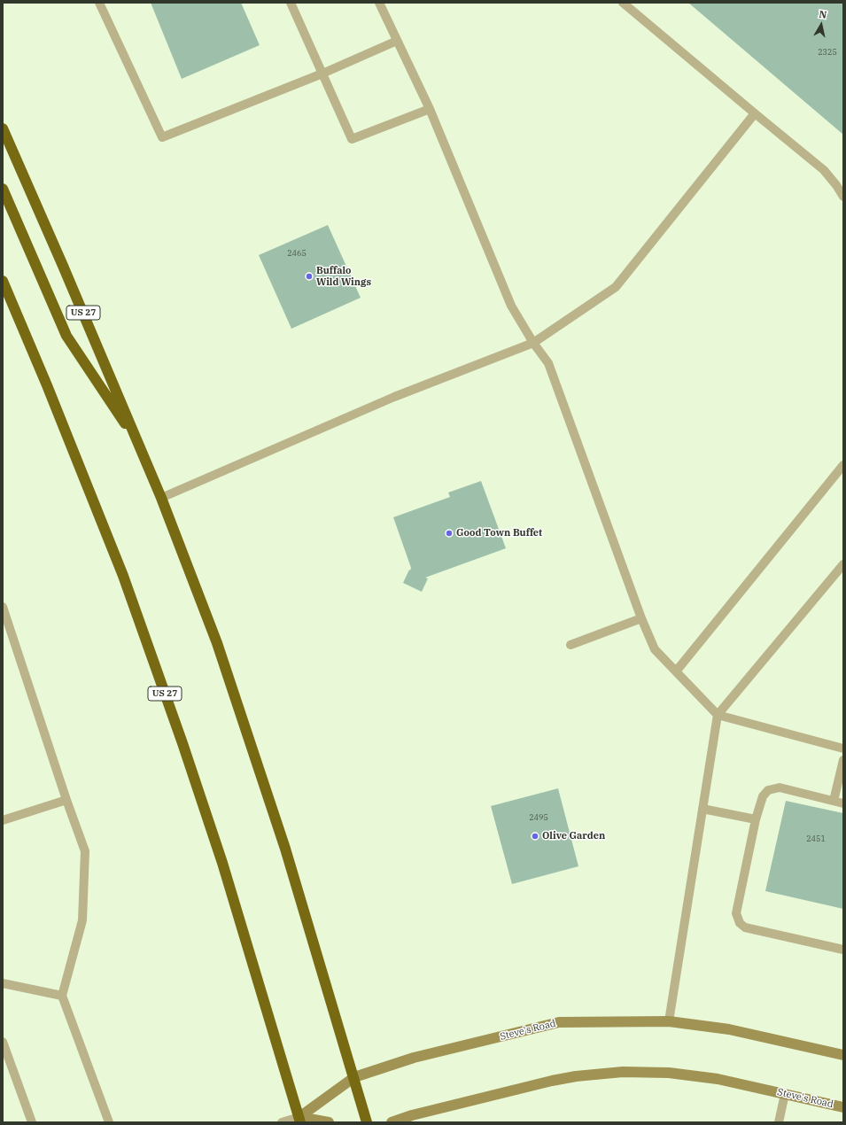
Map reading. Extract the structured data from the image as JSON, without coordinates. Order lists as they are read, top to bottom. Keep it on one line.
{"streets":{"highway":["US 27"],"street":["Steve's Road"]},"crossings":[["US 27","Steve's Road"]],"places":["Buffalo Wild Wings","Good Town Buffet","Olive Garden"],"house_numbers":["2325","2465","2495","2451"],"north":"top"}
